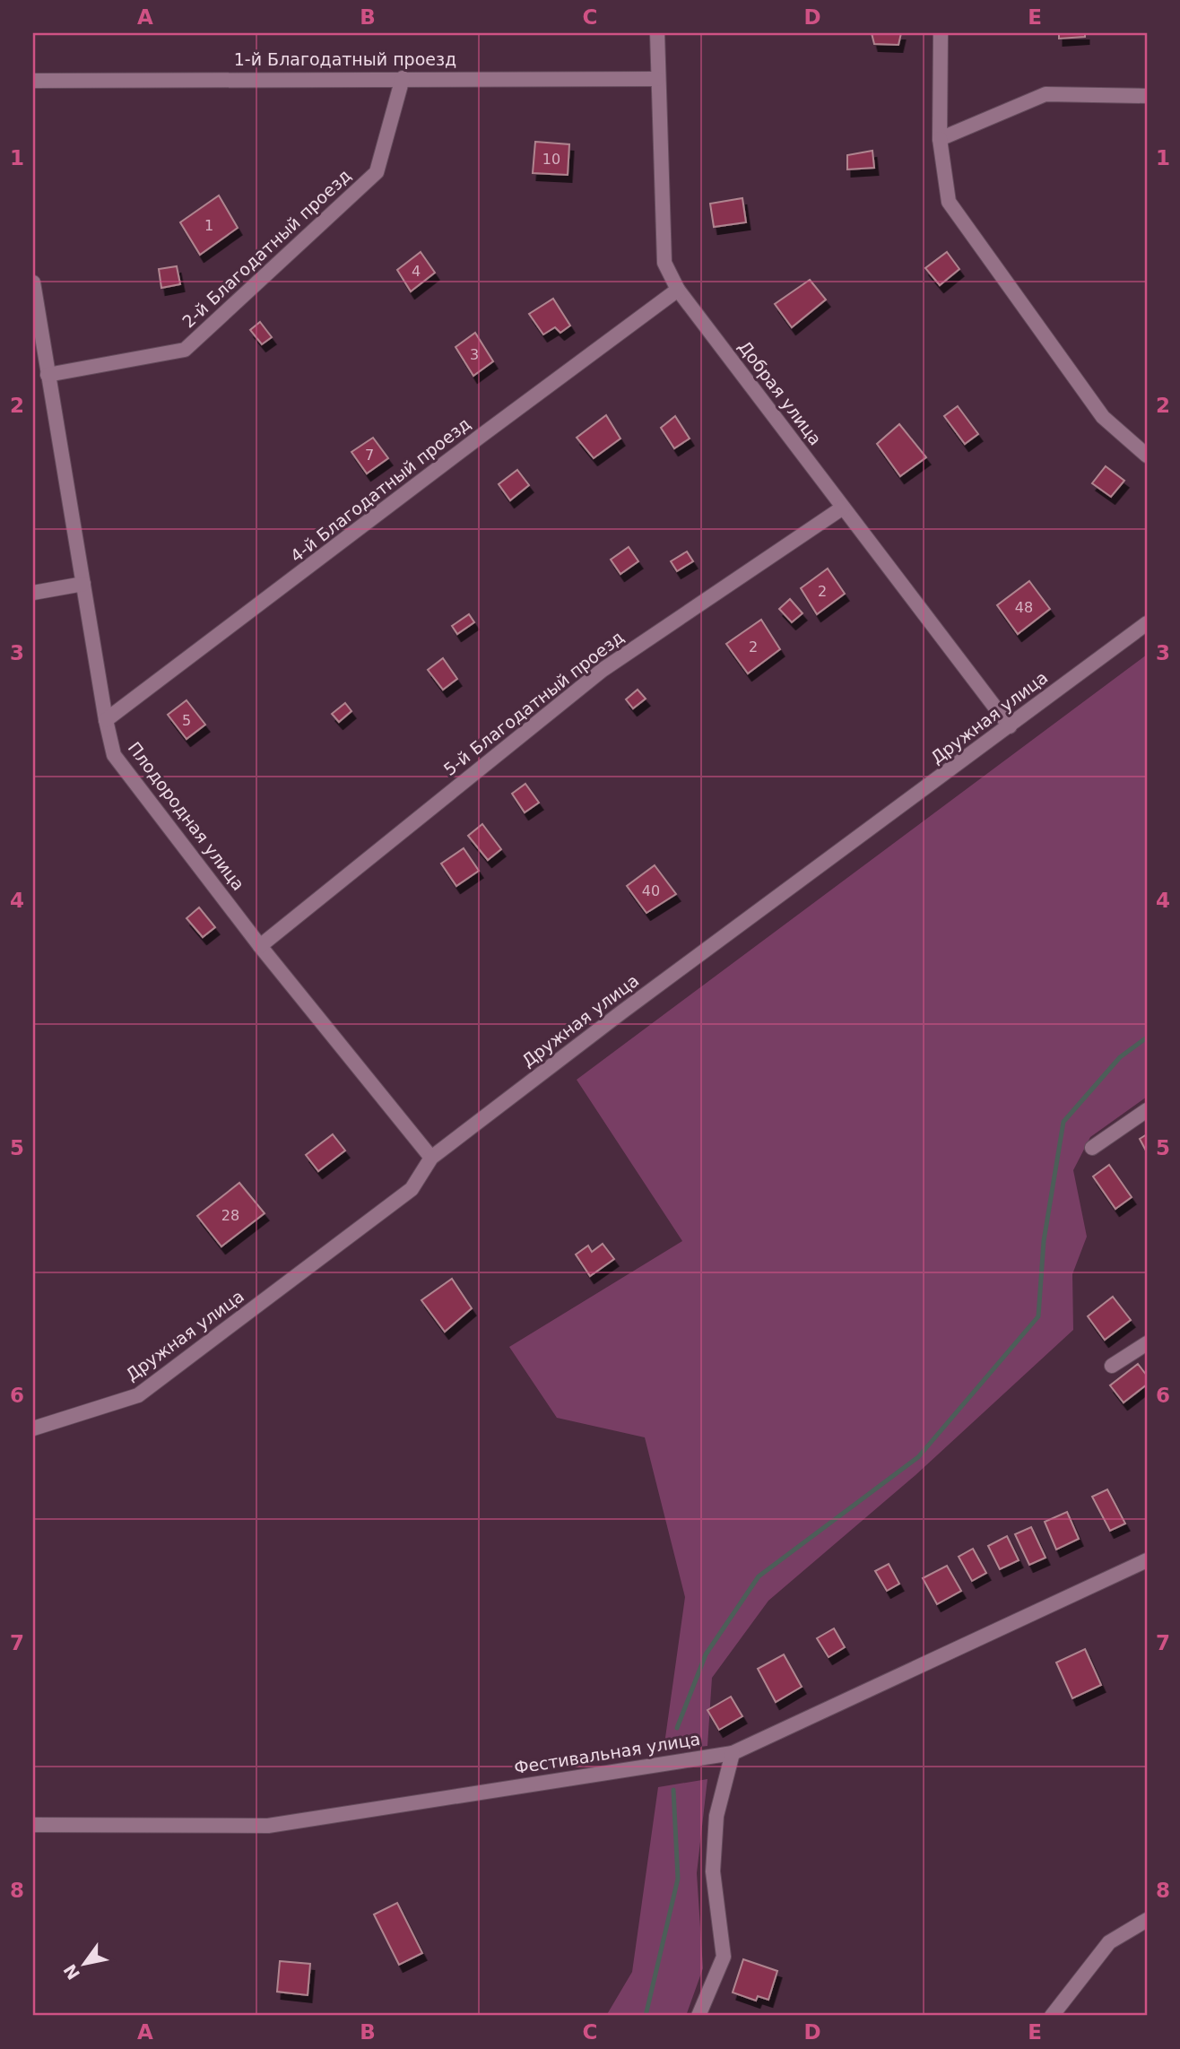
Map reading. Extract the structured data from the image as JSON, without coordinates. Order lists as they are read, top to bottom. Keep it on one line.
{"streets":{"street":["1-й Благодатный проезд","2-й Благодатный проезд","Добрая улица","4-й Благодатный проезд","5-й Благодатный проезд","Дружная улица","Плодородная улица","Фестивальная улица"]},"crossings":[["1-й Благодатный проезд","2-й Благодатный проезд"],["1-й Благодатный проезд","Добрая улица"],["2-й Благодатный проезд","Плодородная улица"],["Добрая улица","4-й Благодатный проезд"],["Добрая улица","5-й Благодатный проезд"],["Добрая улица","Дружная улица"],["4-й Благодатный проезд","Плодородная улица"],["5-й Благодатный проезд","Плодородная улица"],["Дружная улица","Плодородная улица"]],"house_numbers":["10","1","4","3","7","2","48","2","5","40","28"],"north":"bottom left","grid":{"columns":["A","B","C","D","E"],"rows":["1","2","3","4","5","6","7","8"]}}
